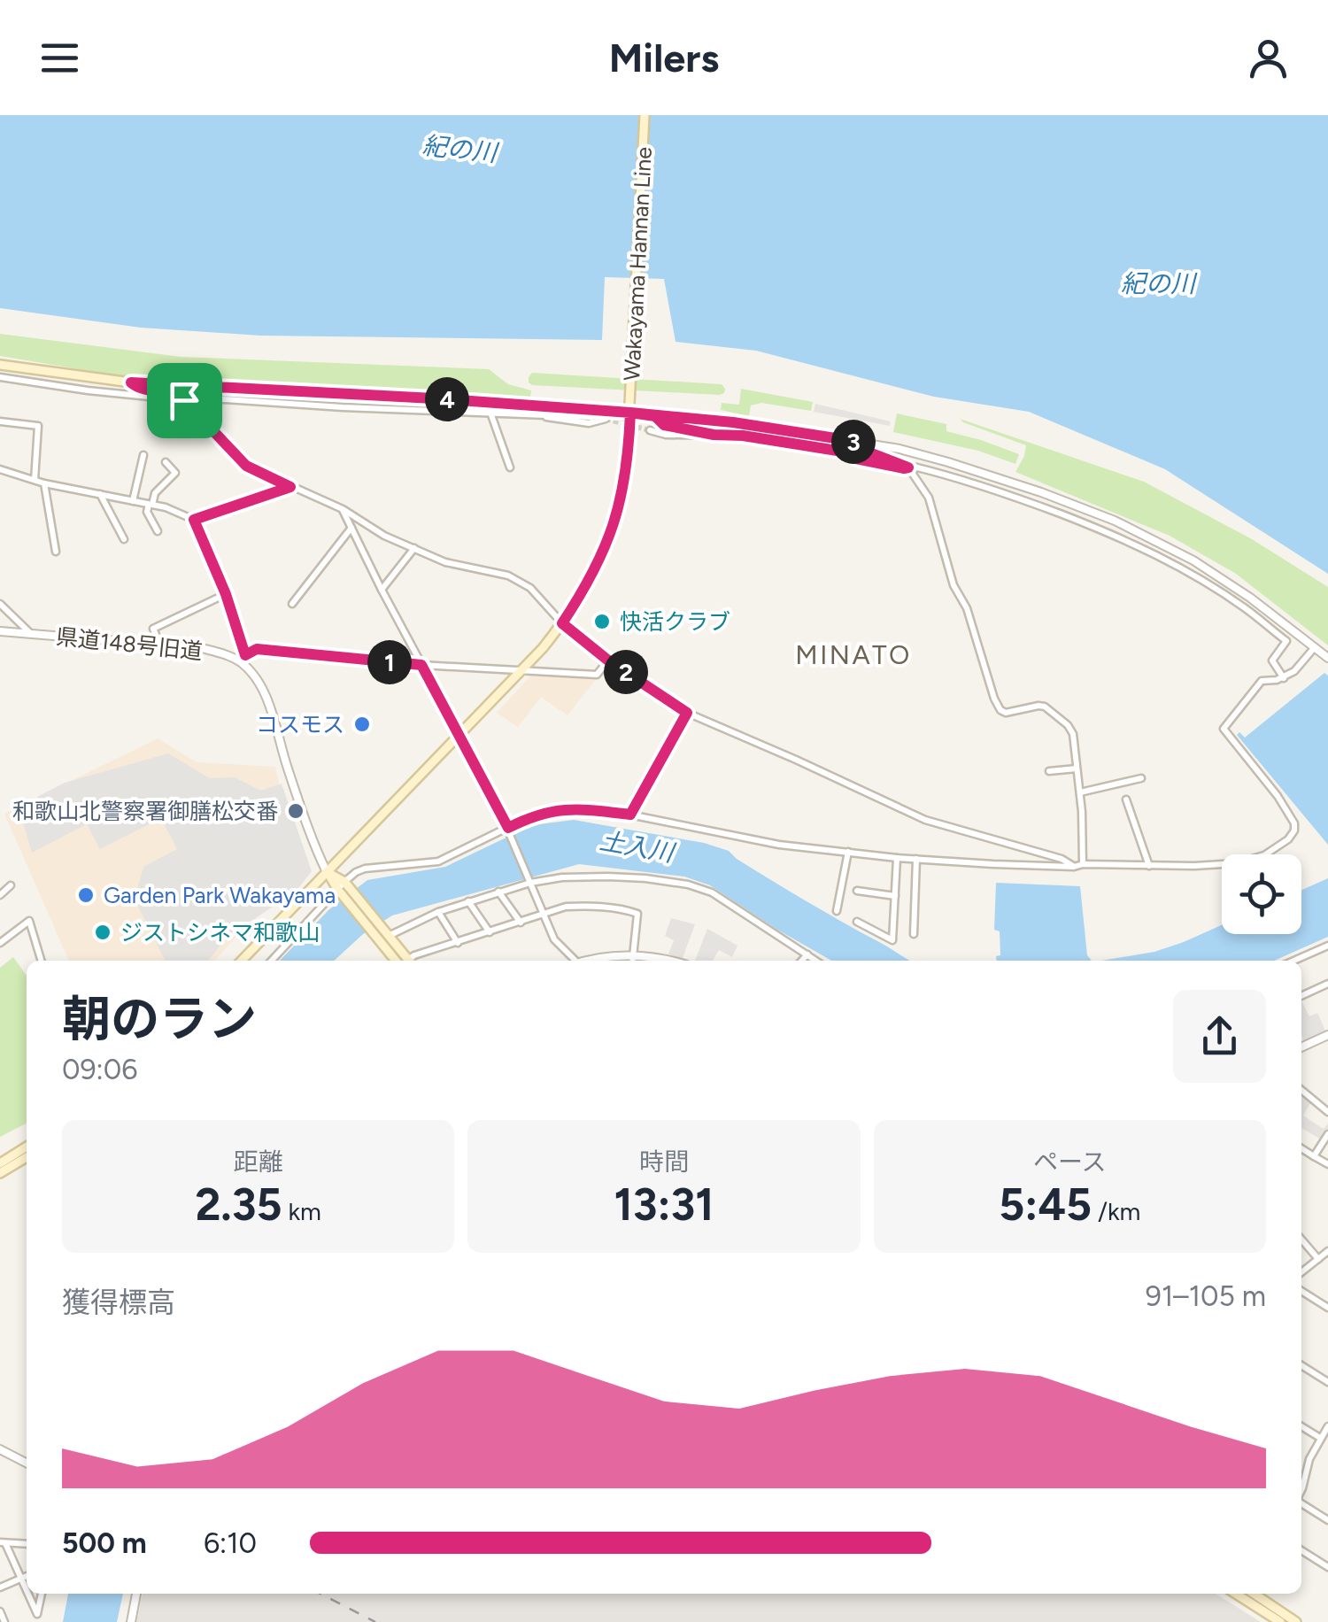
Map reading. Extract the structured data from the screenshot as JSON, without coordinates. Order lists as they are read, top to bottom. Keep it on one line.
{"streets":{"main road":["Wakayama Hannan Line"],"street":["県道148号旧道"]},"districts":["MINATO"],"water":["紀の川","土入川"],"places":["快活クラブ","コスモス","和歌山北警察署御膳松交番","Garden Park Wakayama","ジストシネマ和歌山"],"page":{"header":"Milers","pins":["4","3","1","2"],"heading":["朝のラン","09:06"],"stats":[["距離","2.35 km"],["時間","13:31"],["ペース","5:45 /km"]],"chart":["獲得標高","91–105 m"],"list":[{"name":"500 m","note":"6:10"}]}}
